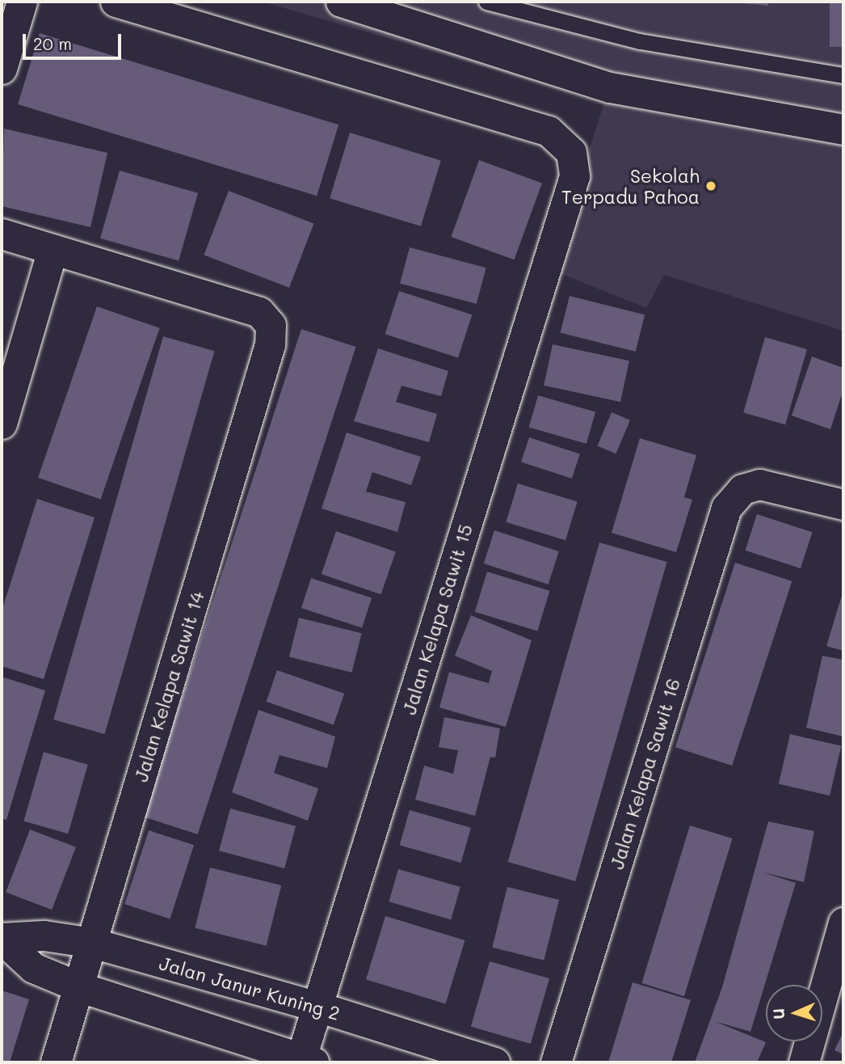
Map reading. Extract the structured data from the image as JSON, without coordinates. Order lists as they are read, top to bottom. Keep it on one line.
{"streets":{"street":["Jalan Kelapa Sawit 15","Jalan Kelapa Sawit 14","Jalan Kelapa Sawit 16","Jalan Janur Kuning 2"]},"crossings":[["Jalan Kelapa Sawit 15","Jalan Janur Kuning 2"],["Jalan Kelapa Sawit 14","Jalan Janur Kuning 2"]],"places":["Sekolah Terpadu Pahoa"],"scale_bar":"20 m","north":"left"}
